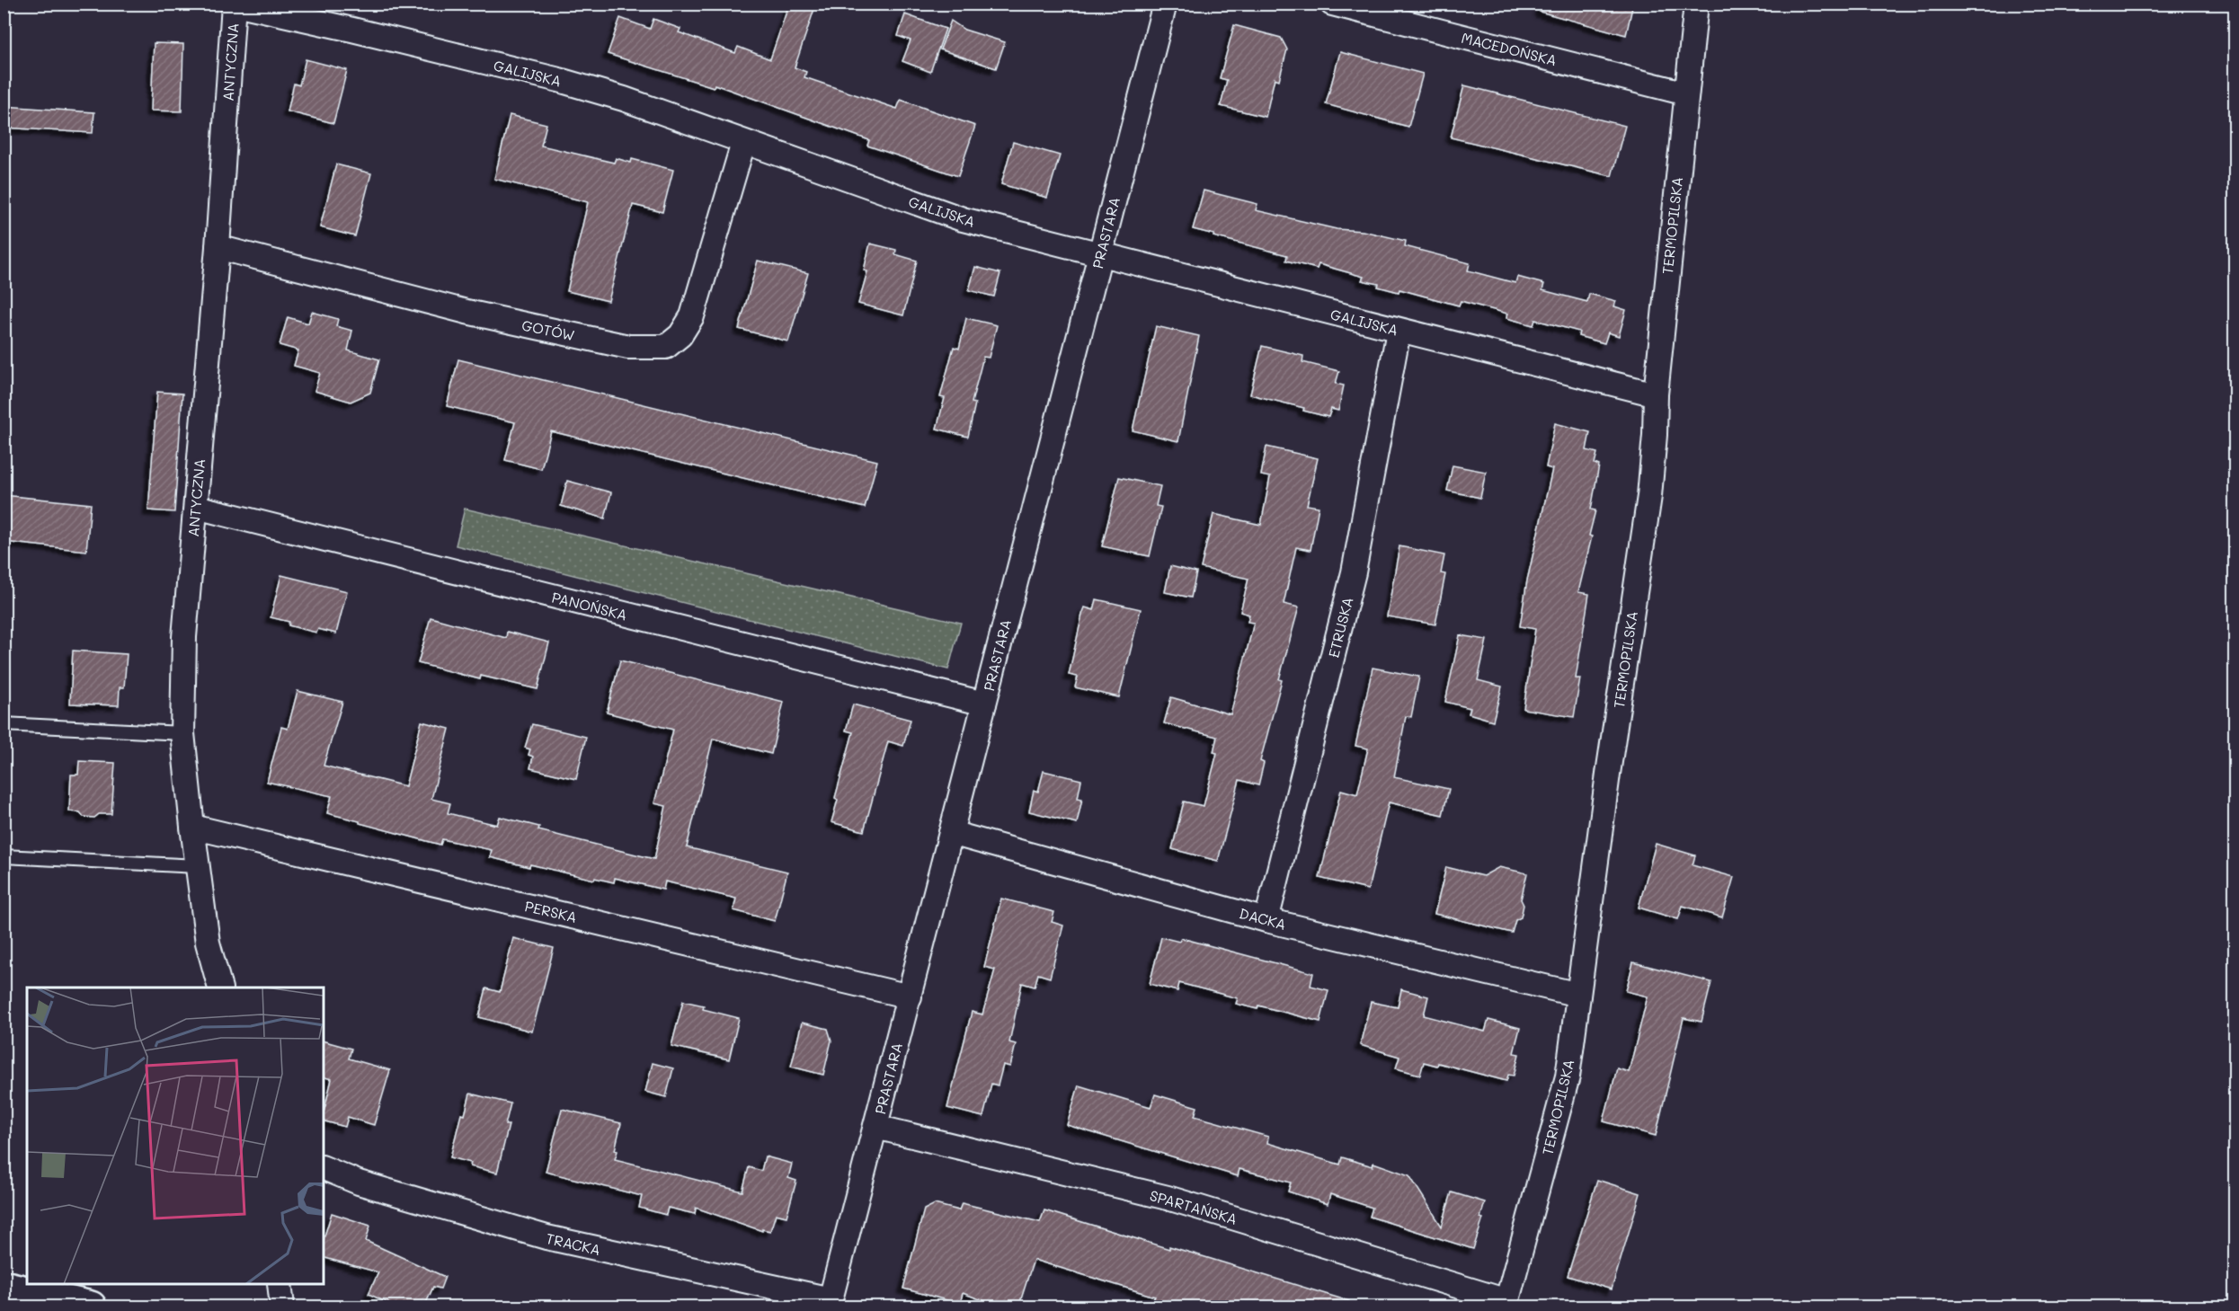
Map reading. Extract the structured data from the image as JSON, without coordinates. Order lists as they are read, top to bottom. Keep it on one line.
{"streets":{"street":["MACEDOŃSKA","ANTYCZNA","GALIJSKA","TERMOPILSKA","PRASTARA","GOTÓW","PANOŃSKA","ETRUSKA","PERSKA","DACKA","SPARTAŃSKA","TRACKA"]},"crossings":[["MACEDOŃSKA","TERMOPILSKA"],["ANTYCZNA","GALIJSKA"],["ANTYCZNA","GOTÓW"],["ANTYCZNA","PANOŃSKA"],["ANTYCZNA","PERSKA"],["GALIJSKA","TERMOPILSKA"],["GALIJSKA","PRASTARA"],["GALIJSKA","GOTÓW"],["GALIJSKA","ETRUSKA"],["TERMOPILSKA","DACKA"],["TERMOPILSKA","SPARTAŃSKA"],["PRASTARA","PANOŃSKA"],["PRASTARA","PERSKA"],["PRASTARA","DACKA"],["PRASTARA","SPARTAŃSKA"],["PRASTARA","TRACKA"],["ETRUSKA","DACKA"]]}
